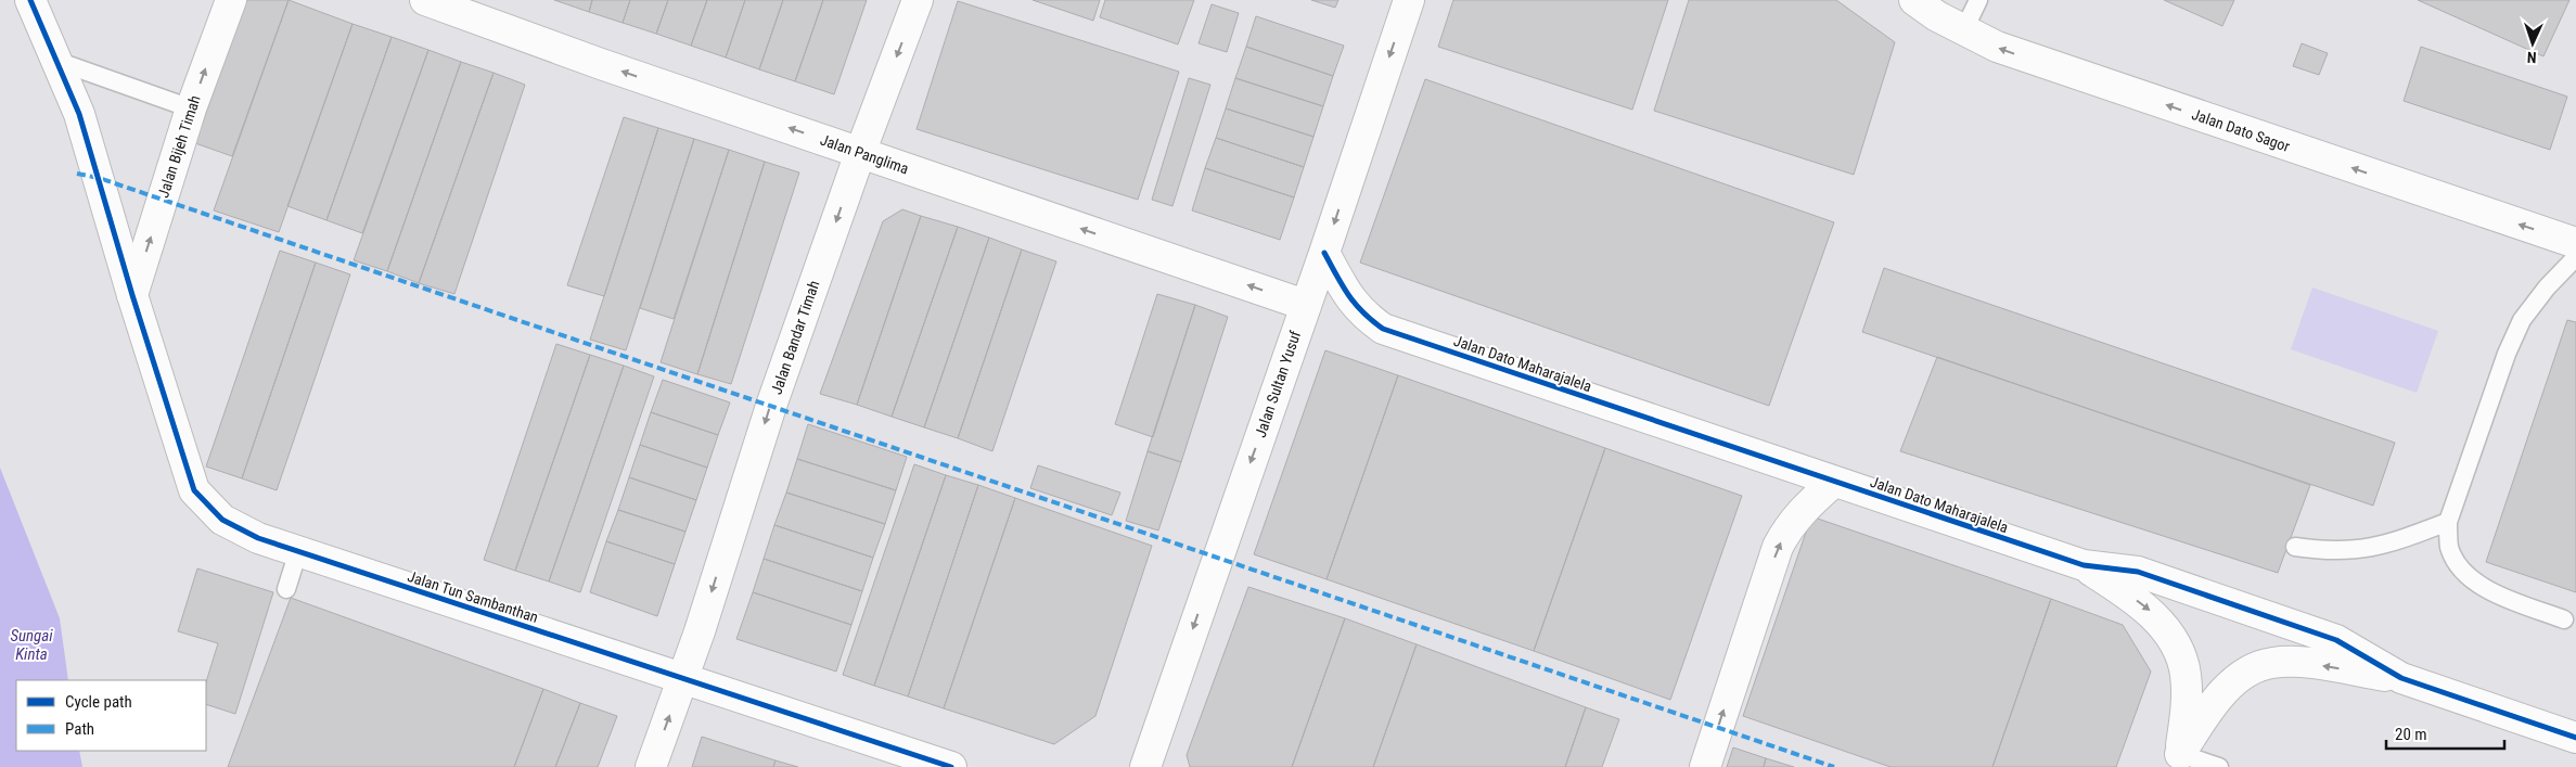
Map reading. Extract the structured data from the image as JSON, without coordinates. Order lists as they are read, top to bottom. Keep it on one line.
{"streets":{"street":["Jalan Dato Sagor","Jalan Bijeh Timah","Jalan Panglima","Jalan Bandar Timah","Jalan Dato Maharajalela","Jalan Sultan Yusuf","Jalan Tun Sambanthan"]},"crossings":[["Jalan Bijeh Timah","Jalan Tun Sambanthan"],["Jalan Panglima","Jalan Bandar Timah"],["Jalan Panglima","Jalan Sultan Yusuf"],["Jalan Bandar Timah","Jalan Tun Sambanthan"],["Jalan Dato Maharajalela","Jalan Sultan Yusuf"]],"one_way":["Jalan Dato Sagor","Jalan Bijeh Timah","Jalan Panglima","Jalan Sultan Yusuf"],"water":["Sungai Kinta"],"legend":["Cycle path","Path"],"scale_bar":"20 m","north":"bottom"}
